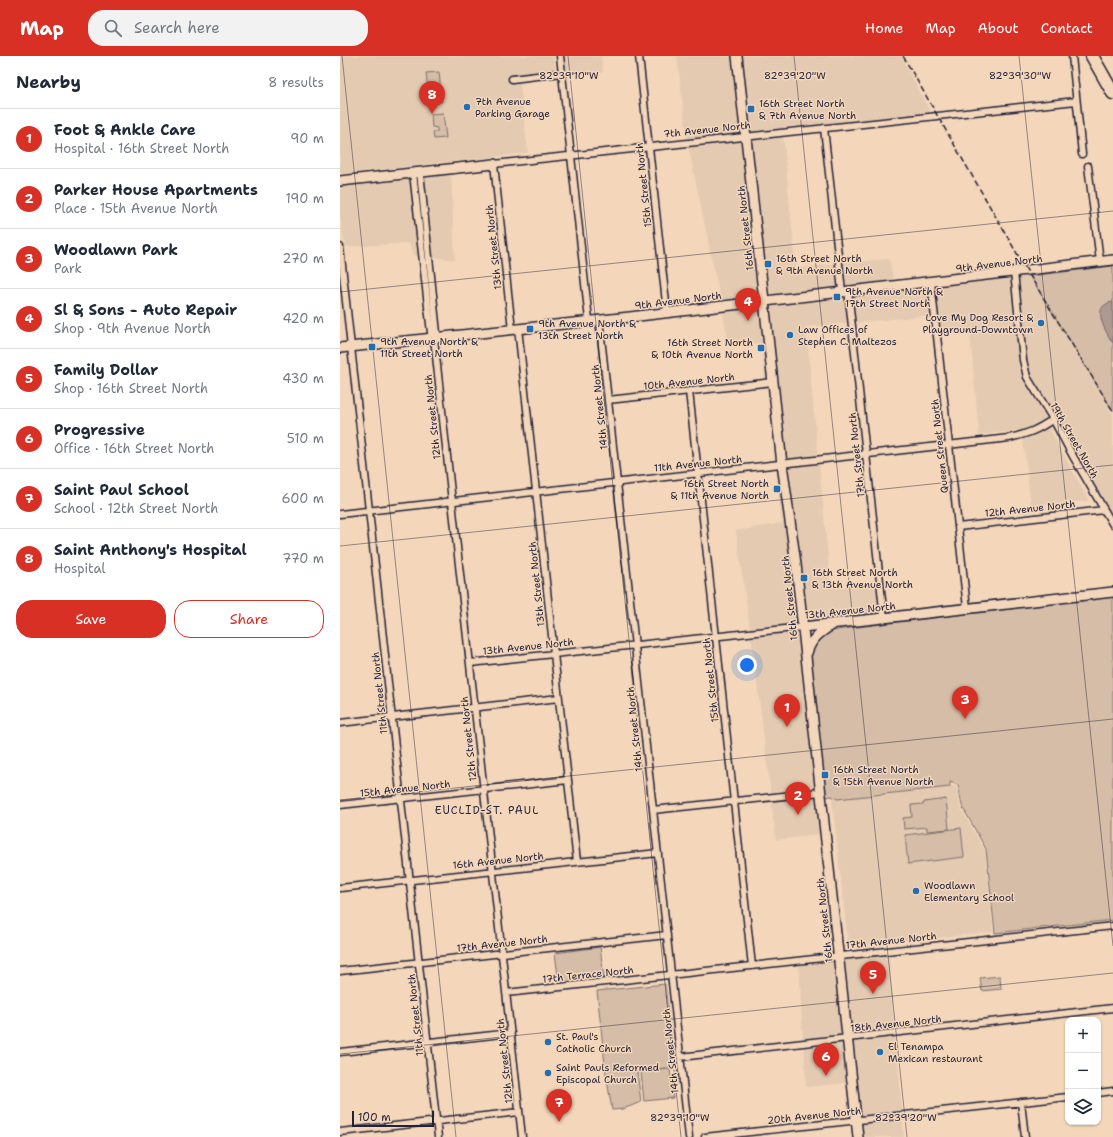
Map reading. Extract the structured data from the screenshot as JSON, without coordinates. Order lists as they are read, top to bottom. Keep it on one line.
{"streets":{"street":["7th Avenue North","15th Street North","16th Street North","13th Street North","9th Avenue North","10th Avenue North","14th Street North","12th Street North","19th Street North","Queen Street North","17th Street North","11th Avenue North","12th Avenue North","13th Avenue North","11th Street North","15th Avenue North","16th Avenue North","17th Avenue North","17th Terrace North","18th Avenue North","20th Avenue North"]},"crossings":[["7th Avenue North","15th Street North"],["7th Avenue North","16th Street North"],["7th Avenue North","13th Street North"],["7th Avenue North","12th Street North"],["7th Avenue North","17th Street North"],["15th Street North","9th Avenue North"],["15th Street North","10th Avenue North"],["15th Street North","11th Avenue North"],["15th Street North","13th Avenue North"],["15th Street North","17th Avenue North"],["16th Street North","9th Avenue North"],["16th Street North","10th Avenue North"],["16th Street North","11th Avenue North"],["16th Street North","13th Avenue North"],["16th Street North","17th Avenue North"],["16th Street North","18th Avenue North"],["16th Street North","20th Avenue North"],["13th Street North","9th Avenue North"],["13th Street North","11th Avenue North"],["13th Street North","13th Avenue North"],["13th Street North","15th Avenue North"],["13th Street North","16th Avenue North"],["9th Avenue North","14th Street North"],["9th Avenue North","12th Street North"],["9th Avenue North","19th Street North"],["9th Avenue North","Queen Street North"],["9th Avenue North","17th Street North"],["9th Avenue North","11th Street North"],["10th Avenue North","14th Street North"],["14th Street North","11th Avenue North"],["14th Street North","13th Avenue North"],["14th Street North","16th Avenue North"],["14th Street North","17th Avenue North"],["14th Street North","17th Terrace North"],["14th Street North","18th Avenue North"],["12th Street North","11th Avenue North"],["12th Street North","13th Avenue North"],["12th Street North","15th Avenue North"],["12th Street North","16th Avenue North"],["12th Street North","17th Avenue North"],["12th Street North","17th Terrace North"],["19th Street North","11th Avenue North"],["19th Street North","12th Avenue North"],["Queen Street North","11th Avenue North"],["Queen Street North","12th Avenue North"],["Queen Street North","13th Avenue North"],["17th Street North","11th Avenue North"],["17th Street North","13th Avenue North"],["11th Avenue North","11th Street North"],["11th Street North","15th Avenue North"],["11th Street North","16th Avenue North"],["11th Street North","17th Avenue North"],["17th Avenue North","17th Terrace North"]],"districts":["EUCLID-ST. PAUL"],"places":{"other":["7th Avenue Parking Garage","Love My Dog Resort & Playground-Downtown","Law Offices of Stephen C. Maltezos","Woodlawn Elementary School","St. Paul's Catholic Church","El Tenampa Mexican restaurant","Saint Pauls Reformed Episcopal Church"],"transit":["16th Street North & 7th Avenue North","16th Street North & 9th Avenue North","9th Avenue North & 17th Street North","9th Avenue North & 13th Street North","9th Avenue North & 11th Street North","16th Street North & 10th Avenue North","16th Street North & 11th Avenue North","16th Street North & 13th Avenue North","16th Street North & 15th Avenue North"]},"scale_bar":"100 m","page":{"header":"Map","search":"Search here","nav":["Home","Map","About","Contact"],"heading":["Nearby","8 results"],"pins":["8","4","3","1","2","5","6","7"],"list":[{"mark":"1","name":"Foot & Ankle Care","note":"Hospital · 16th Street North","value":"90 m"},{"mark":"2","name":"Parker House Apartments","note":"Place · 15th Avenue North","value":"190 m"},{"mark":"3","name":"Woodlawn Park","note":"Park","value":"270 m"},{"mark":"4","name":"Sl & Sons - Auto Repair","note":"Shop · 9th Avenue North","value":"420 m"},{"mark":"5","name":"Family Dollar","note":"Shop · 16th Street North","value":"430 m"},{"mark":"6","name":"Progressive","note":"Office · 16th Street North","value":"510 m"},{"mark":"7","name":"Saint Paul School","note":"School · 12th Street North","value":"600 m"},{"mark":"8","name":"Saint Anthony's Hospital","note":"Hospital","value":"770 m"}],"buttons":["Save","Share"],"map_buttons":["+","−"],"scale":"100 m"},"coordinates":["82°39'10\"W","82°39'20\"W","82°39'30\"W"]}
